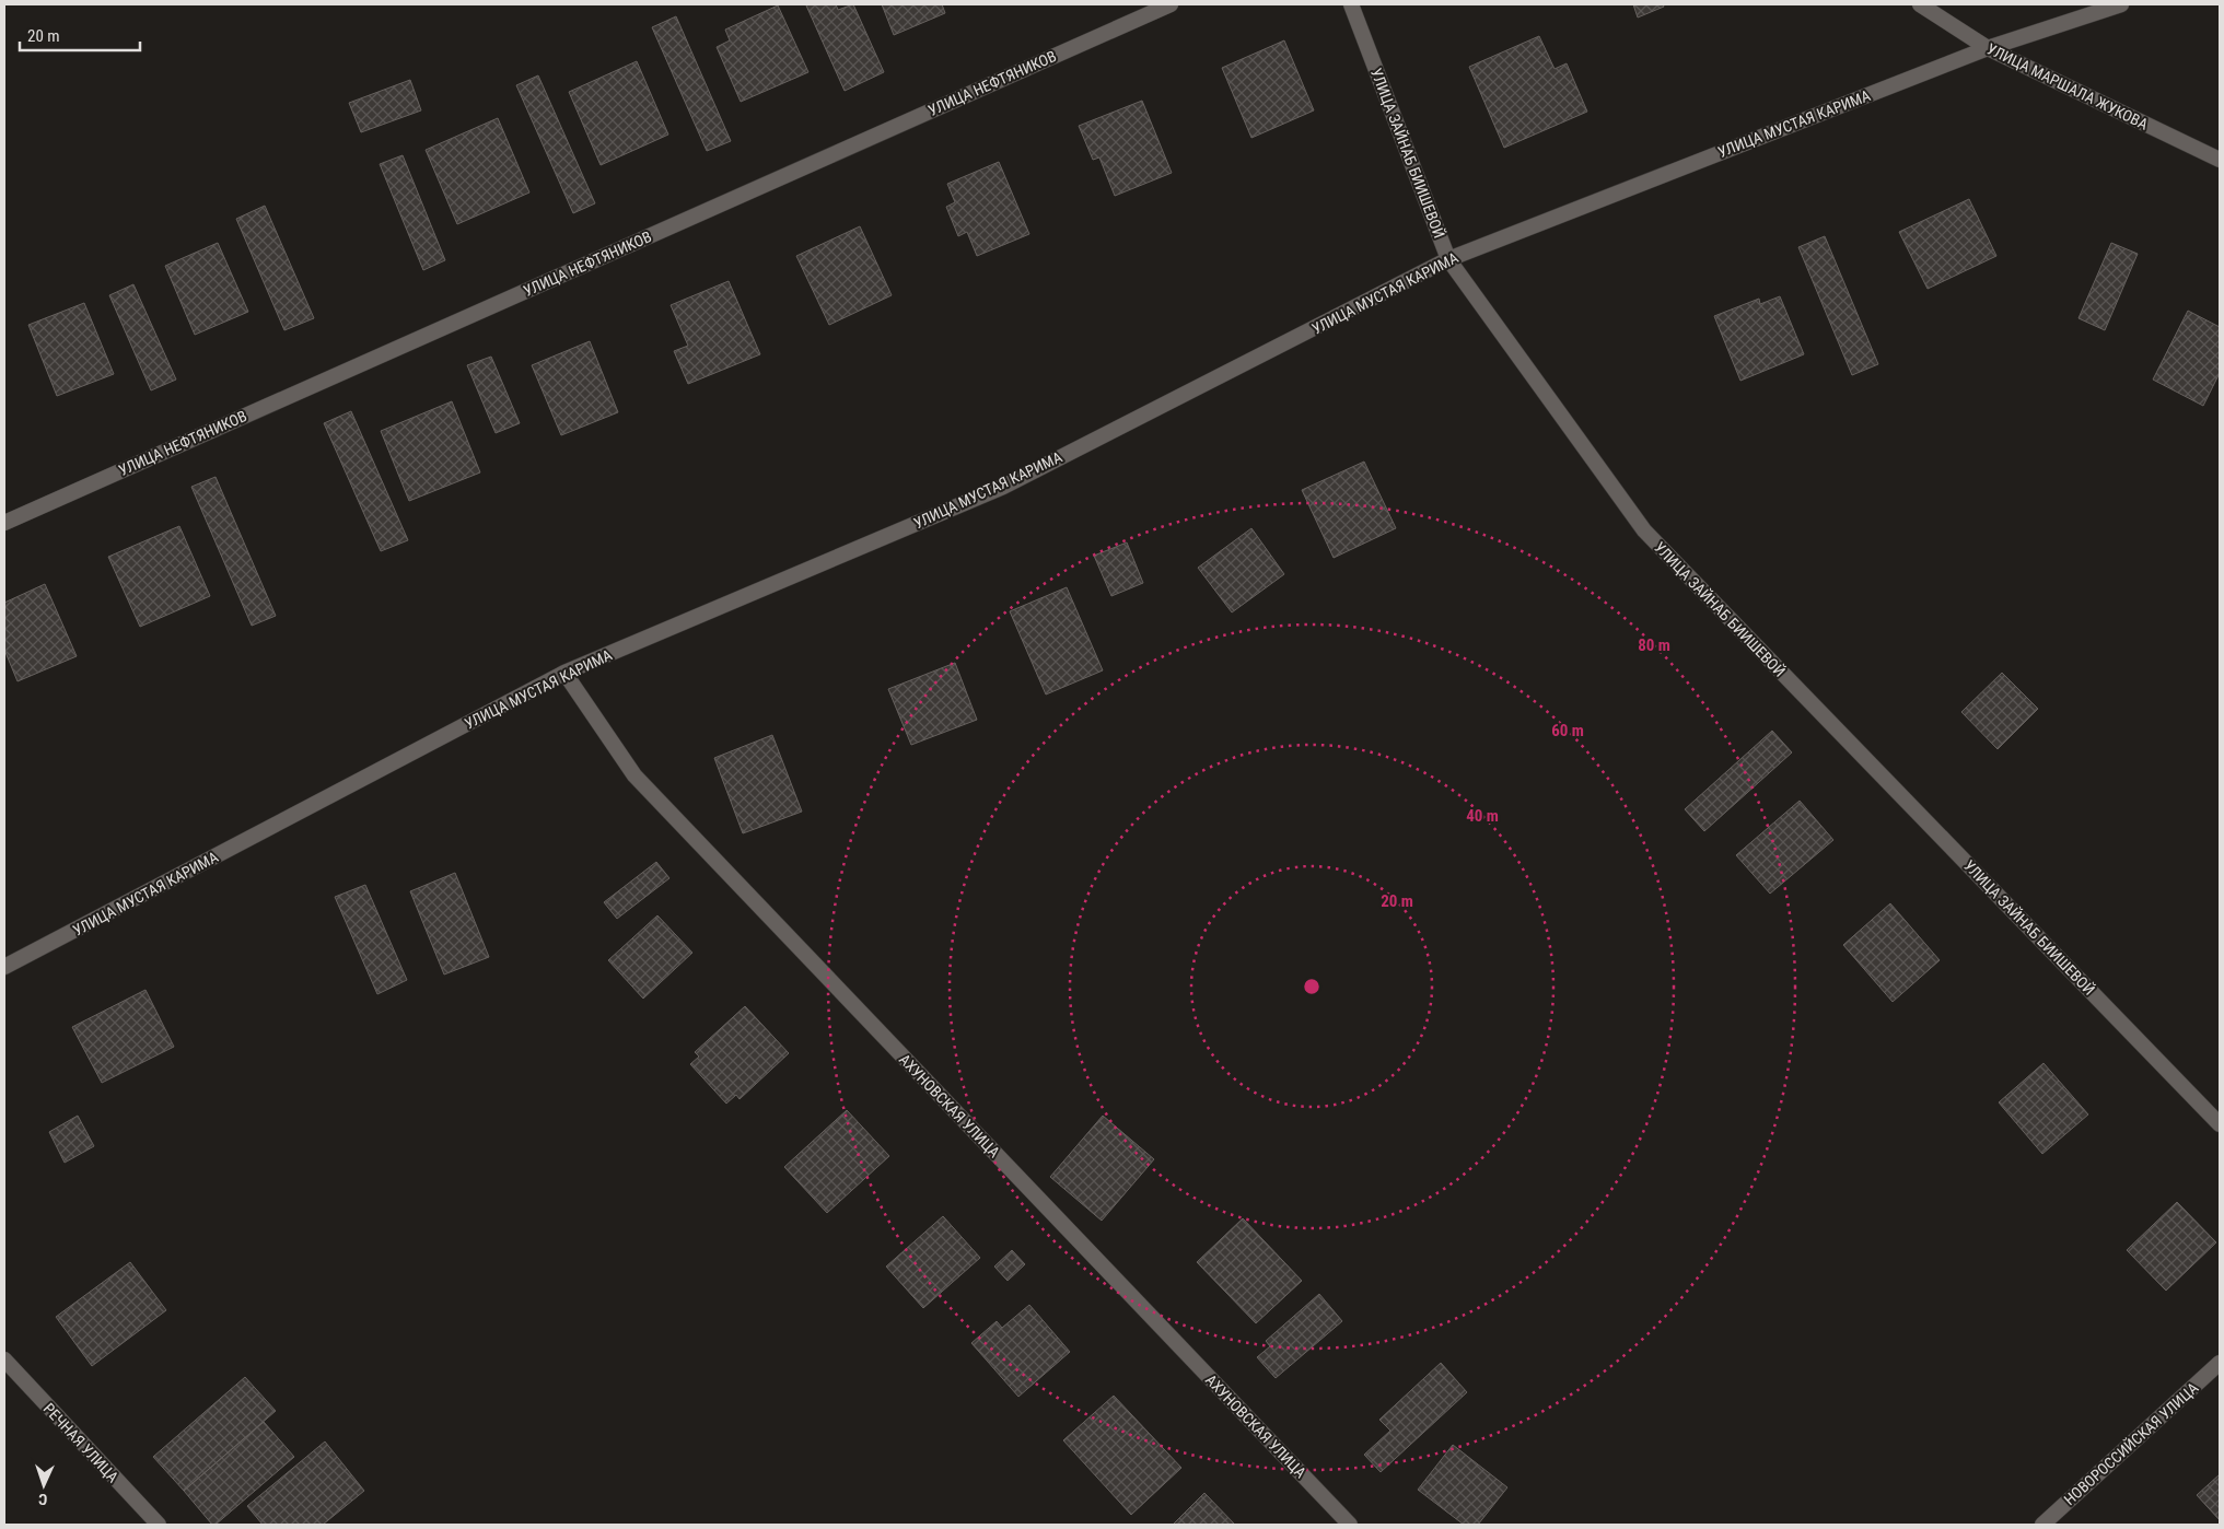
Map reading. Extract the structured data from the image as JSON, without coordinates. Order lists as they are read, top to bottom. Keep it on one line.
{"streets":{"street":["УЛИЦА НЕФТЯНИКОВ","УЛИЦА МАРШАЛА ЖУКОВА","УЛИЦА МУСТАЯ КАРИМА","УЛИЦА ЗАЙНАБ БИИШЕВОЙ","АХУНОВСКАЯ УЛИЦА","РЕЧНАЯ УЛИЦА","НОВОРОССИЙСКАЯ УЛИЦА"]},"crossings":[["УЛИЦА МАРШАЛА ЖУКОВА","УЛИЦА МУСТАЯ КАРИМА"],["УЛИЦА МУСТАЯ КАРИМА","УЛИЦА ЗАЙНАБ БИИШЕВОЙ"],["УЛИЦА МУСТАЯ КАРИМА","АХУНОВСКАЯ УЛИЦА"]],"scale_bar":"20 m","north":"bottom","rings":["80 m","60 m","40 m","20 m"]}
